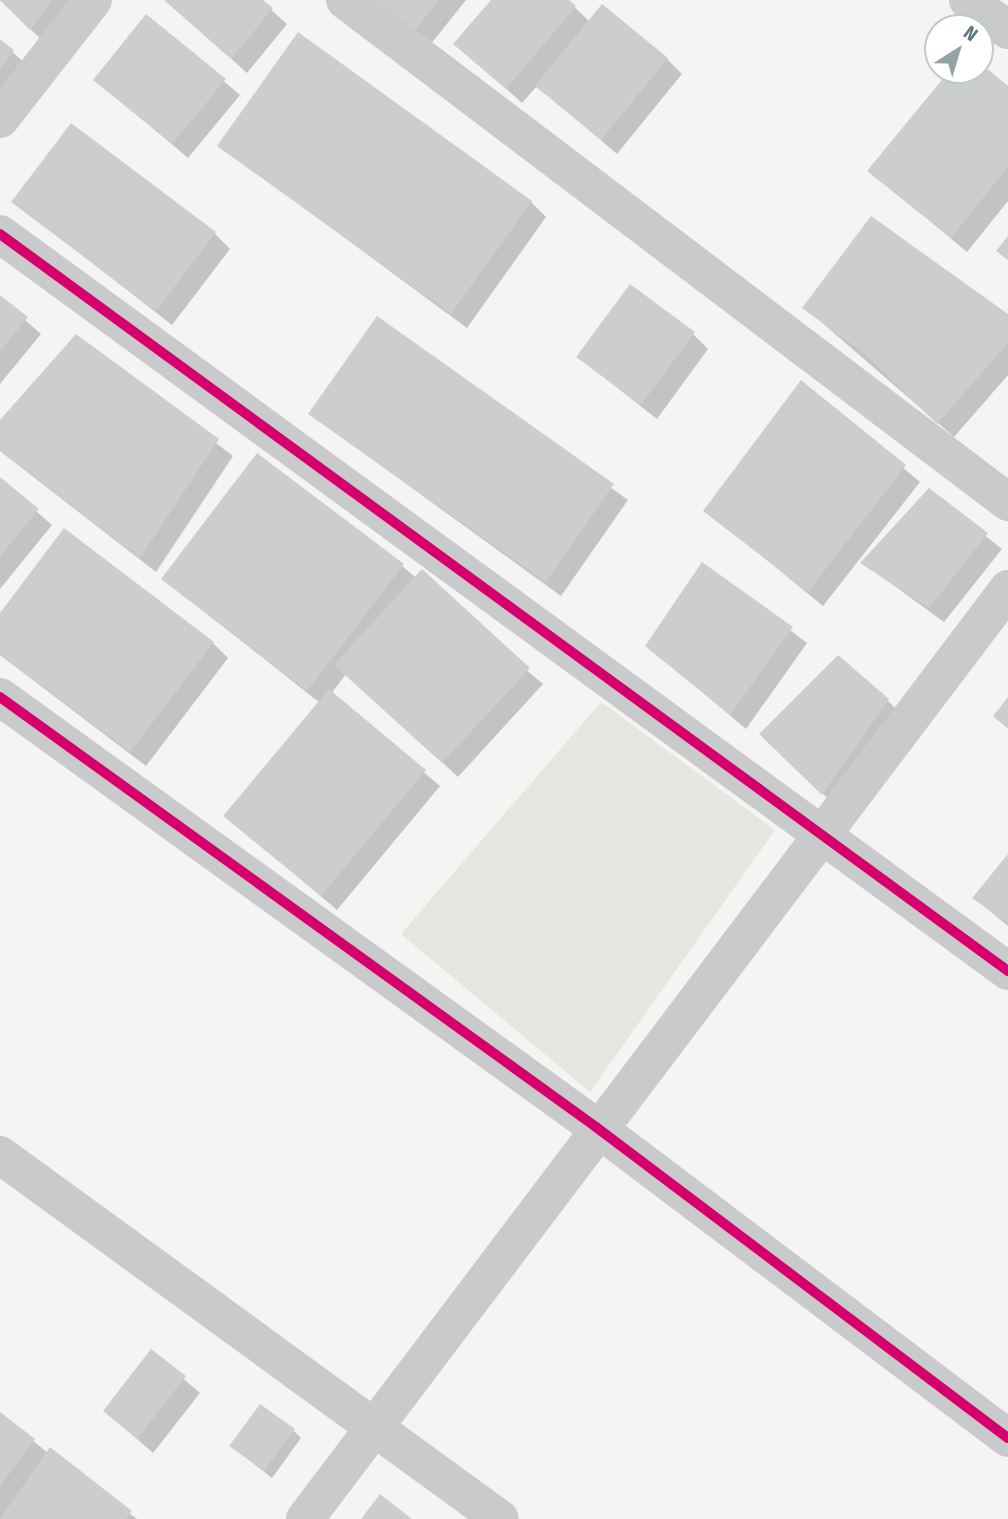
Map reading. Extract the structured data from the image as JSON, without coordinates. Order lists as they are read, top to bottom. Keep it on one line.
{"north":"top right"}
